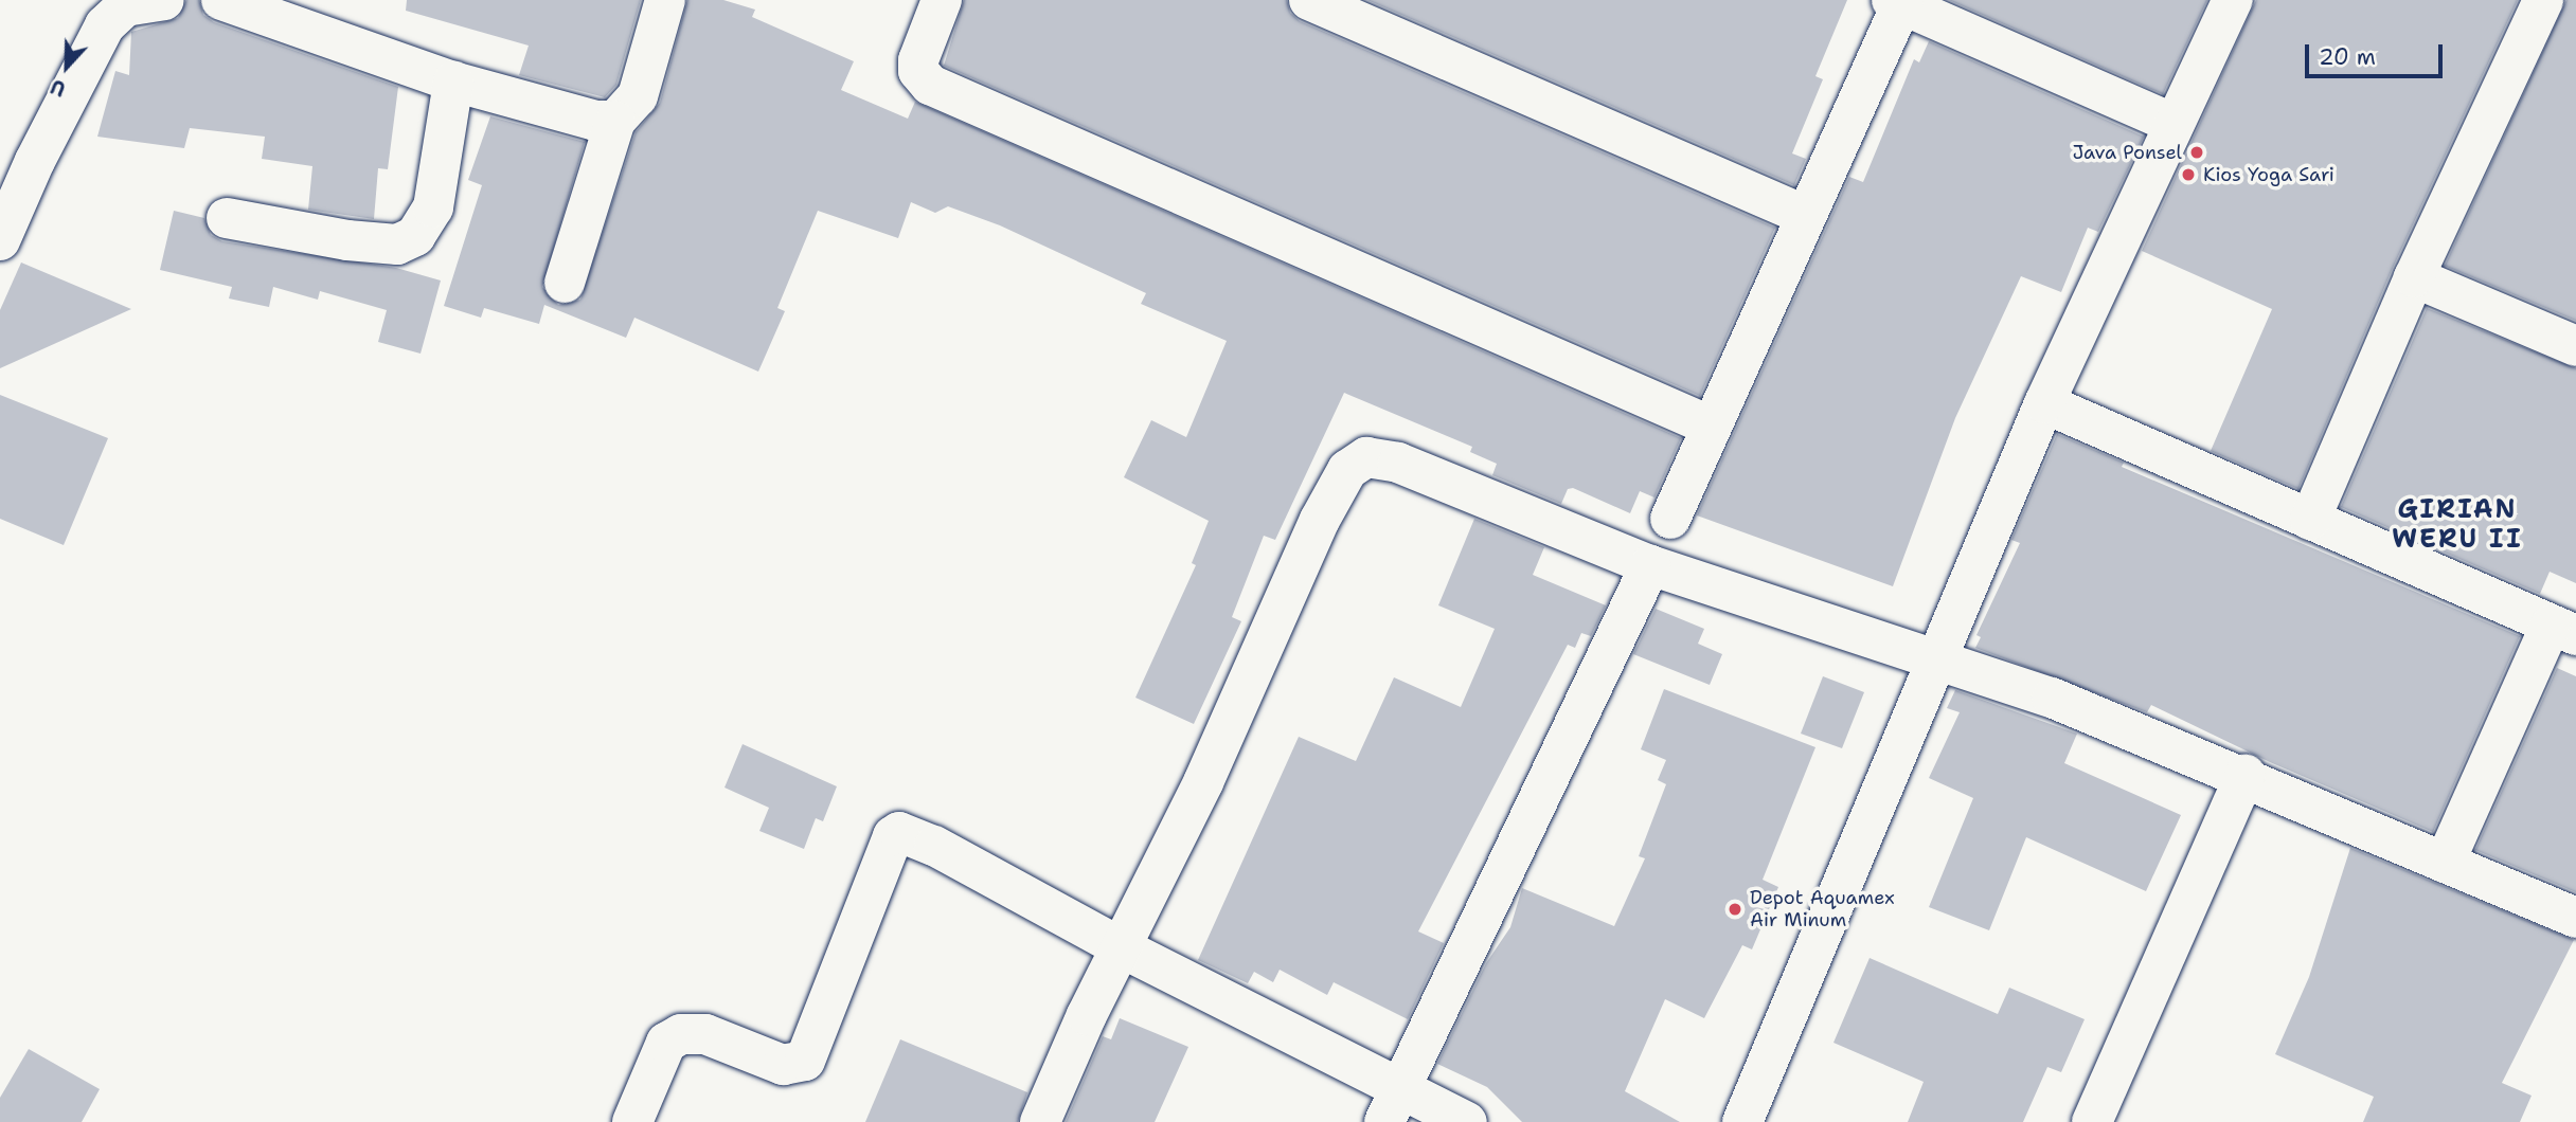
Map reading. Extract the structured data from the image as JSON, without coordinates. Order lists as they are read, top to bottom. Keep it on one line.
{"districts":["GIRIAN WERU II"],"places":["Java Ponsel","Kios Yoga Sari","Depot Aquamex Air Minum"],"scale_bar":"20 m","north":"bottom"}
